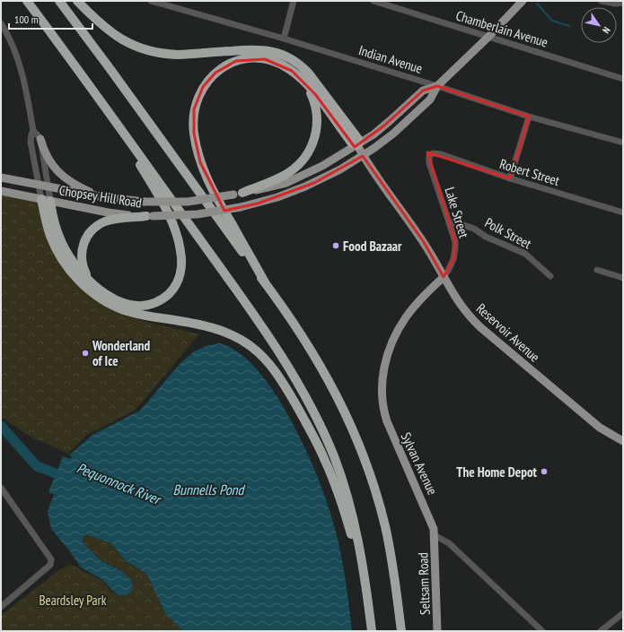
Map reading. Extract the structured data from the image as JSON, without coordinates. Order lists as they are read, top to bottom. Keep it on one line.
{"streets":{"main road":["Chopsey Hill Road","Reservoir Avenue","Sylvan Avenue","Seltsam Road"],"street":["Chamberlain Avenue","Indian Avenue","Robert Street","Lake Street","Polk Street"]},"crossings":[["Chamberlain Avenue","Chopsey Hill Road"],["Indian Avenue","Chopsey Hill Road"],["Robert Street","Lake Street"],["Chopsey Hill Road","Reservoir Avenue"],["Lake Street","Polk Street"],["Lake Street","Reservoir Avenue"],["Lake Street","Sylvan Avenue"],["Reservoir Avenue","Sylvan Avenue"],["Sylvan Avenue","Seltsam Road"]],"water":["Pequonnock River","Bunnells Pond"],"parks":["Beardsley Park"],"places":["Food Bazaar","Wonderland of Ice","The Home Depot"],"scale_bar":"100 m","north":"bottom right"}
